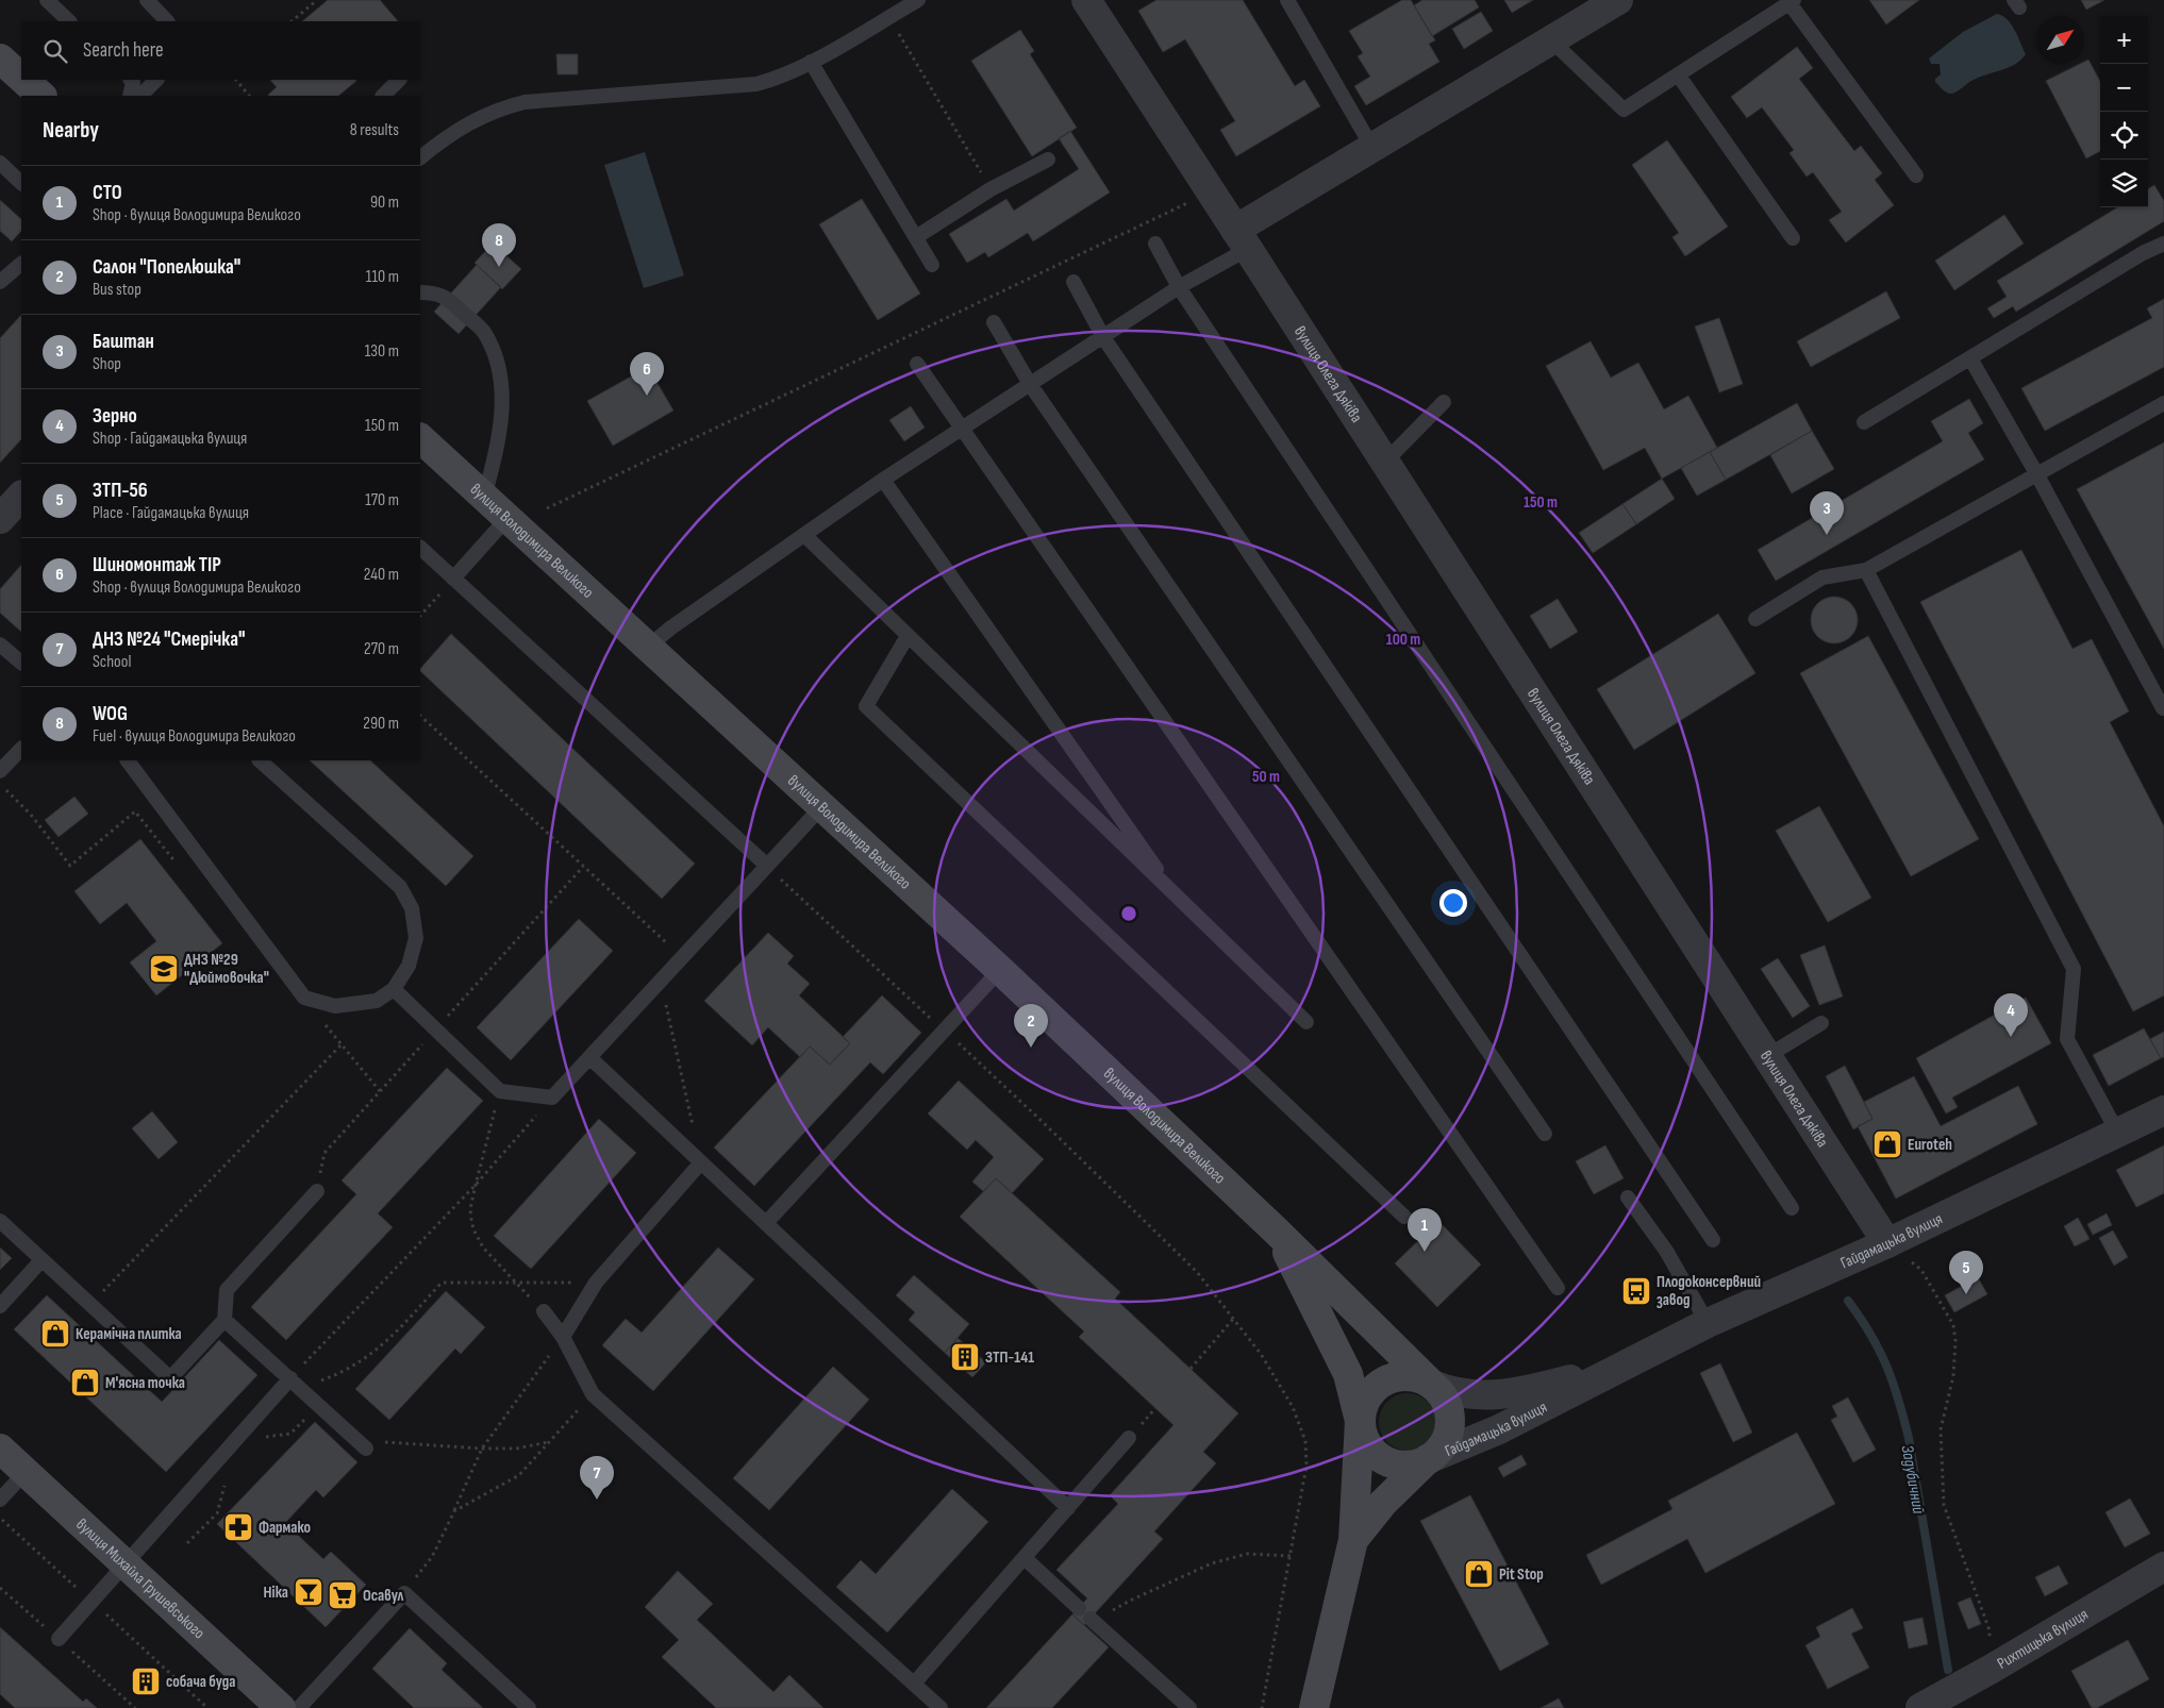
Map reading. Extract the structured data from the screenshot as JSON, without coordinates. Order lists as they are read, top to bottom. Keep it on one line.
{"streets":{"street":["вулиця Олега Дяківа","вулиця Володимира Великого","Гайдамацька вулиця","вулиця Михайла Грушевського","Рихтицька вулиця"]},"crossings":[["вулиця Олега Дяківа","Гайдамацька вулиця"],["вулиця Володимира Великого","Гайдамацька вулиця"]],"water":["Задубичний"],"places":{"school or university":["ДНЗ №29 \"Дюймовочка\""],"shop":["Euroteh","Керамічна плитка","М'ясна точка","Pit Stop"],"bus stop":["Плодоконсервний завод"],"building":["ЗТП-141","собача буда"],"pharmacy":["Фармако"],"bar":["Ніка"],"supermarket":["Осавул"]},"north":"top right","page":{"map_buttons":["+","−"],"search":"Search here","heading":["Nearby","8 results"],"list":[{"mark":"1","name":"СТО","note":"Shop · вулиця Володимира Великого","value":"90 m"},{"mark":"2","name":"Салон \"Попелюшка\"","note":"Bus stop","value":"110 m"},{"mark":"3","name":"Баштан","note":"Shop","value":"130 m"},{"mark":"4","name":"Зерно","note":"Shop · Гайдамацька вулиця","value":"150 m"},{"mark":"5","name":"ЗТП-56","note":"Place · Гайдамацька вулиця","value":"170 m"},{"mark":"6","name":"Шиномонтаж ТІР","note":"Shop · вулиця Володимира Великого","value":"240 m"},{"mark":"7","name":"ДНЗ №24 \"Смерічка\"","note":"School","value":"270 m"},{"mark":"8","name":"WOG","note":"Fuel · вулиця Володимира Великого","value":"290 m"}],"pins":["8","6","3","4","2","1","5","7"]},"rings":["150 m","100 m","50 m"]}
